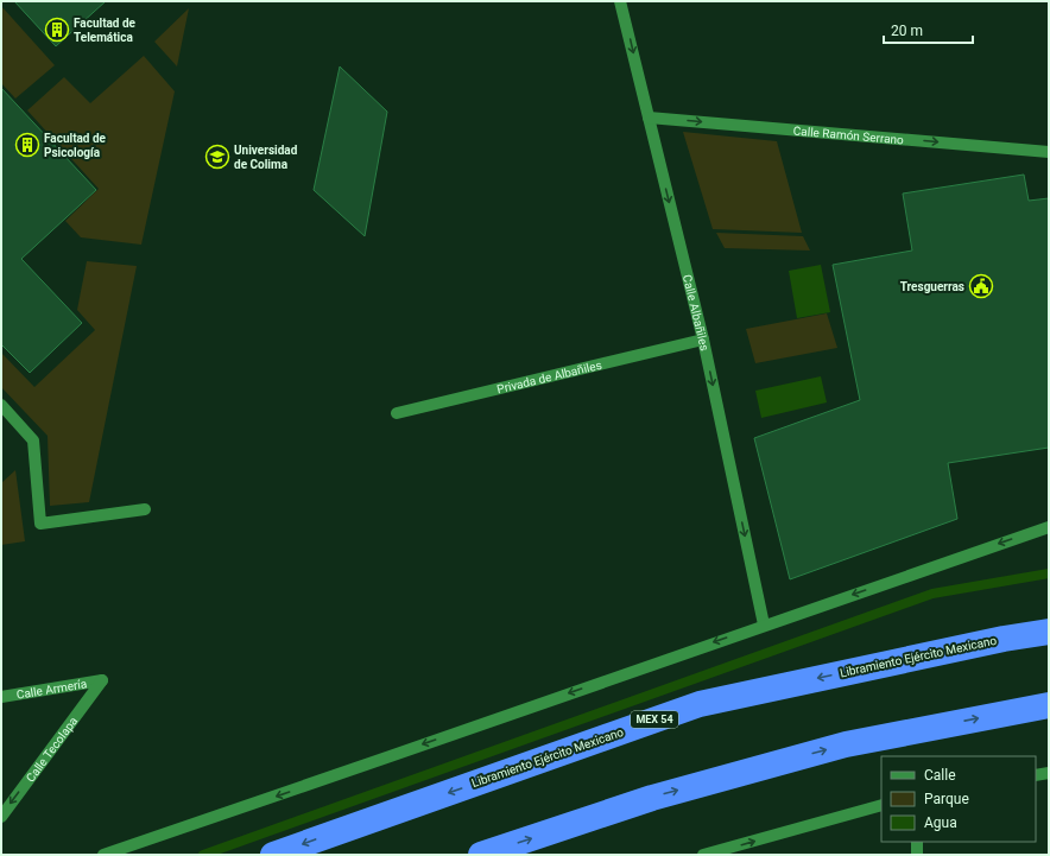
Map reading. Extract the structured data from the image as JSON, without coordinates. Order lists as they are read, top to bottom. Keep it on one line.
{"streets":{"highway":["Libramiento Ejército Mexicano","MEX 54"],"street":["Calle Ramón Serrano","Calle Albañiles","Privada de Albañiles","Calle Armería","Calle Tecolapa"]},"crossings":[["Calle Ramón Serrano","Calle Albañiles"],["Calle Albañiles","Privada de Albañiles"],["Calle Armería","Calle Tecolapa"]],"one_way":["Calle Ramón Serrano","Calle Albañiles","Calle Tecolapa"],"places":{"building":["Facultad de Telemática","Facultad de Psicología"],"school or university":["Universidad de Colima"],"public building":["Tresguerras"]},"legend":["Calle","Parque","Agua"],"scale_bar":"20 m"}
